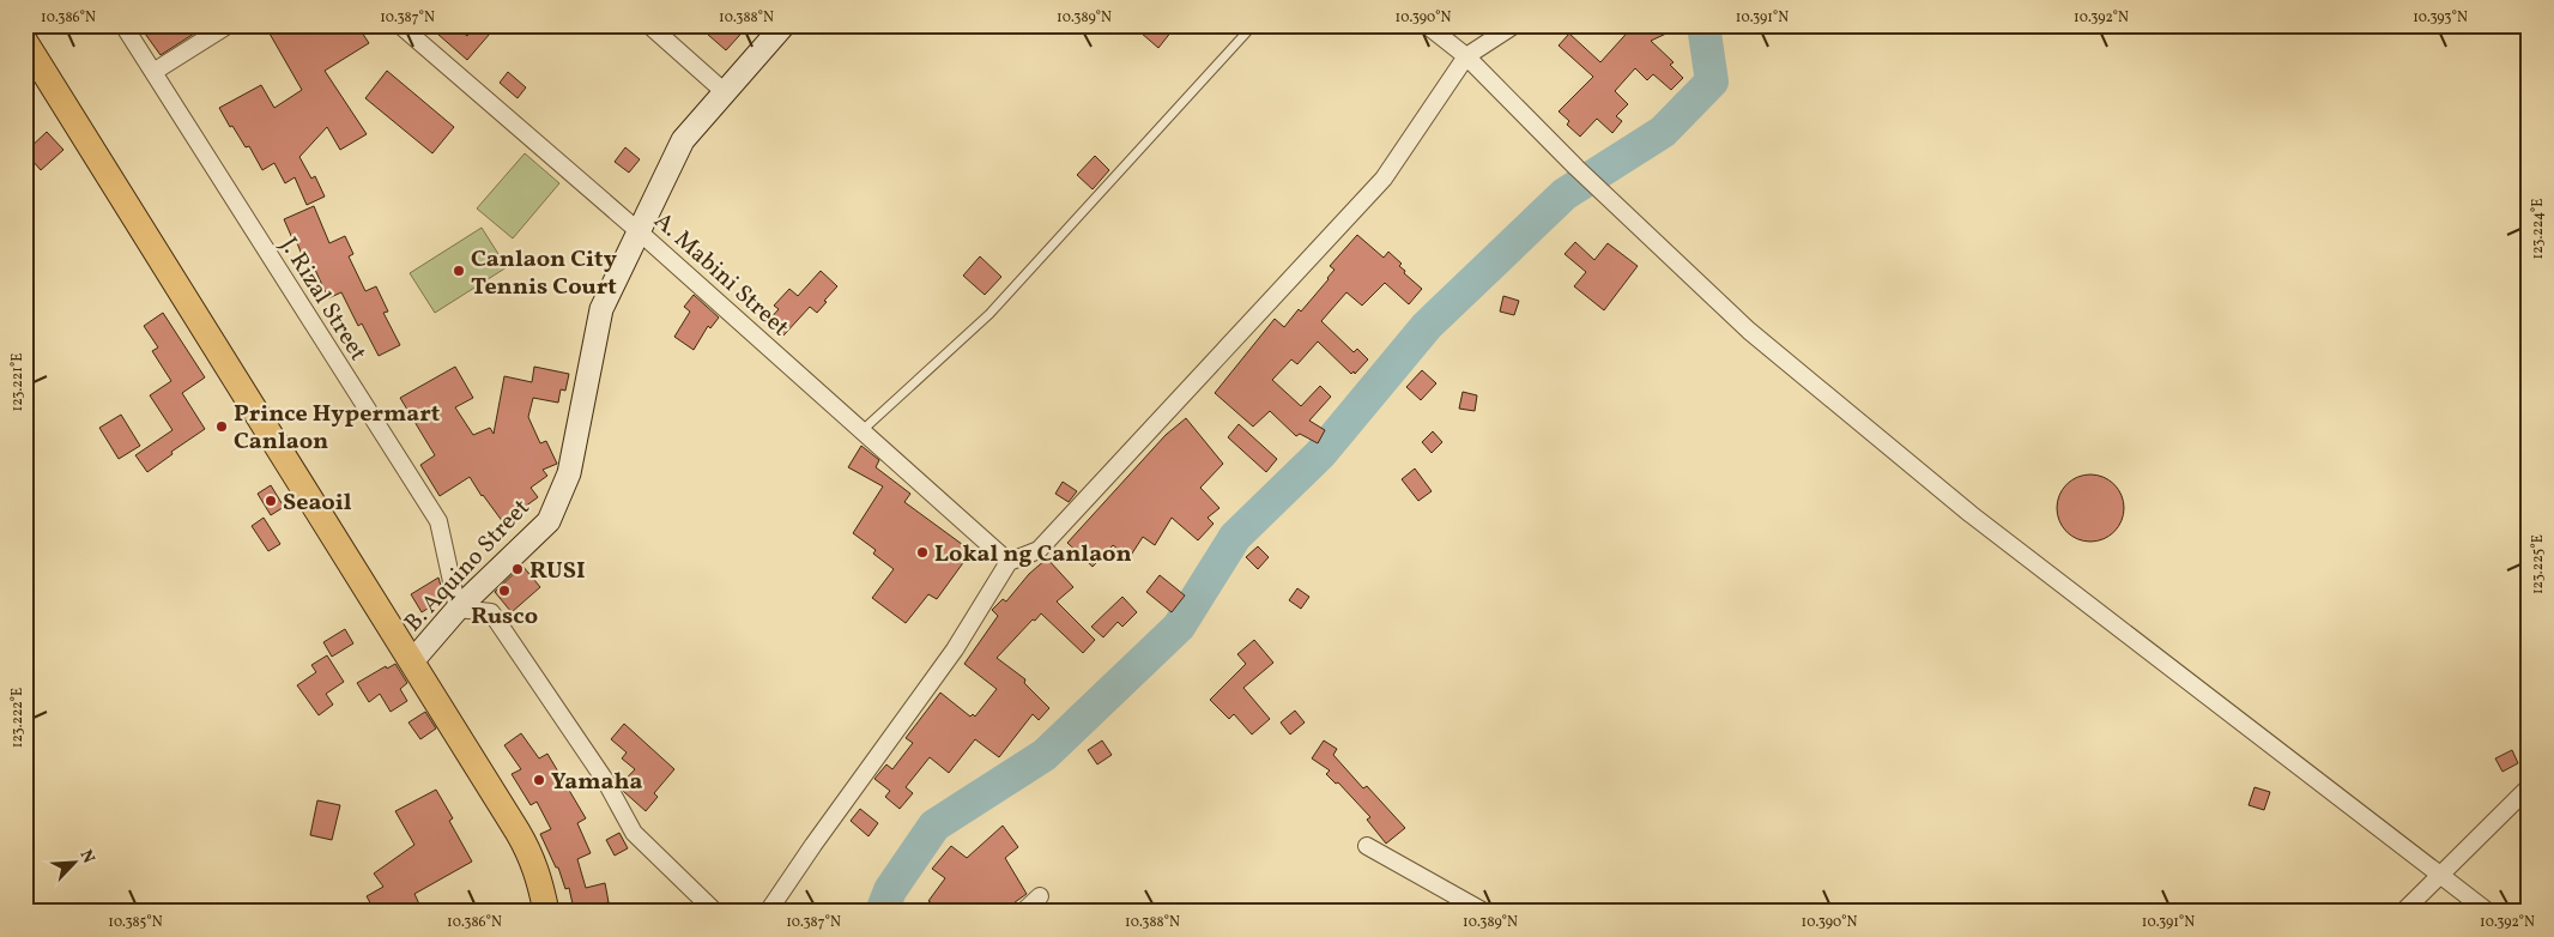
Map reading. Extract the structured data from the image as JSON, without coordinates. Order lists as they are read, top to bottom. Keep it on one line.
{"streets":{"street":["A. Mabini Street","J. Rizal Street","B. Aquino Street"]},"crossings":[["A. Mabini Street","B. Aquino Street"],["J. Rizal Street","B. Aquino Street"]],"places":["Canlaon City Tennis Court","Prince Hypermart Canlaon","Seaoil","Lokal ng Canlaon","RUSI","Rusco","Yamaha"],"north":"top right","coordinates":["10.386°N","10.387°N","10.388°N","10.389°N","10.390°N","10.391°N","10.392°N","10.393°N","123.224°E","123.221°E","123.225°E","123.222°E","10.385°N"]}
